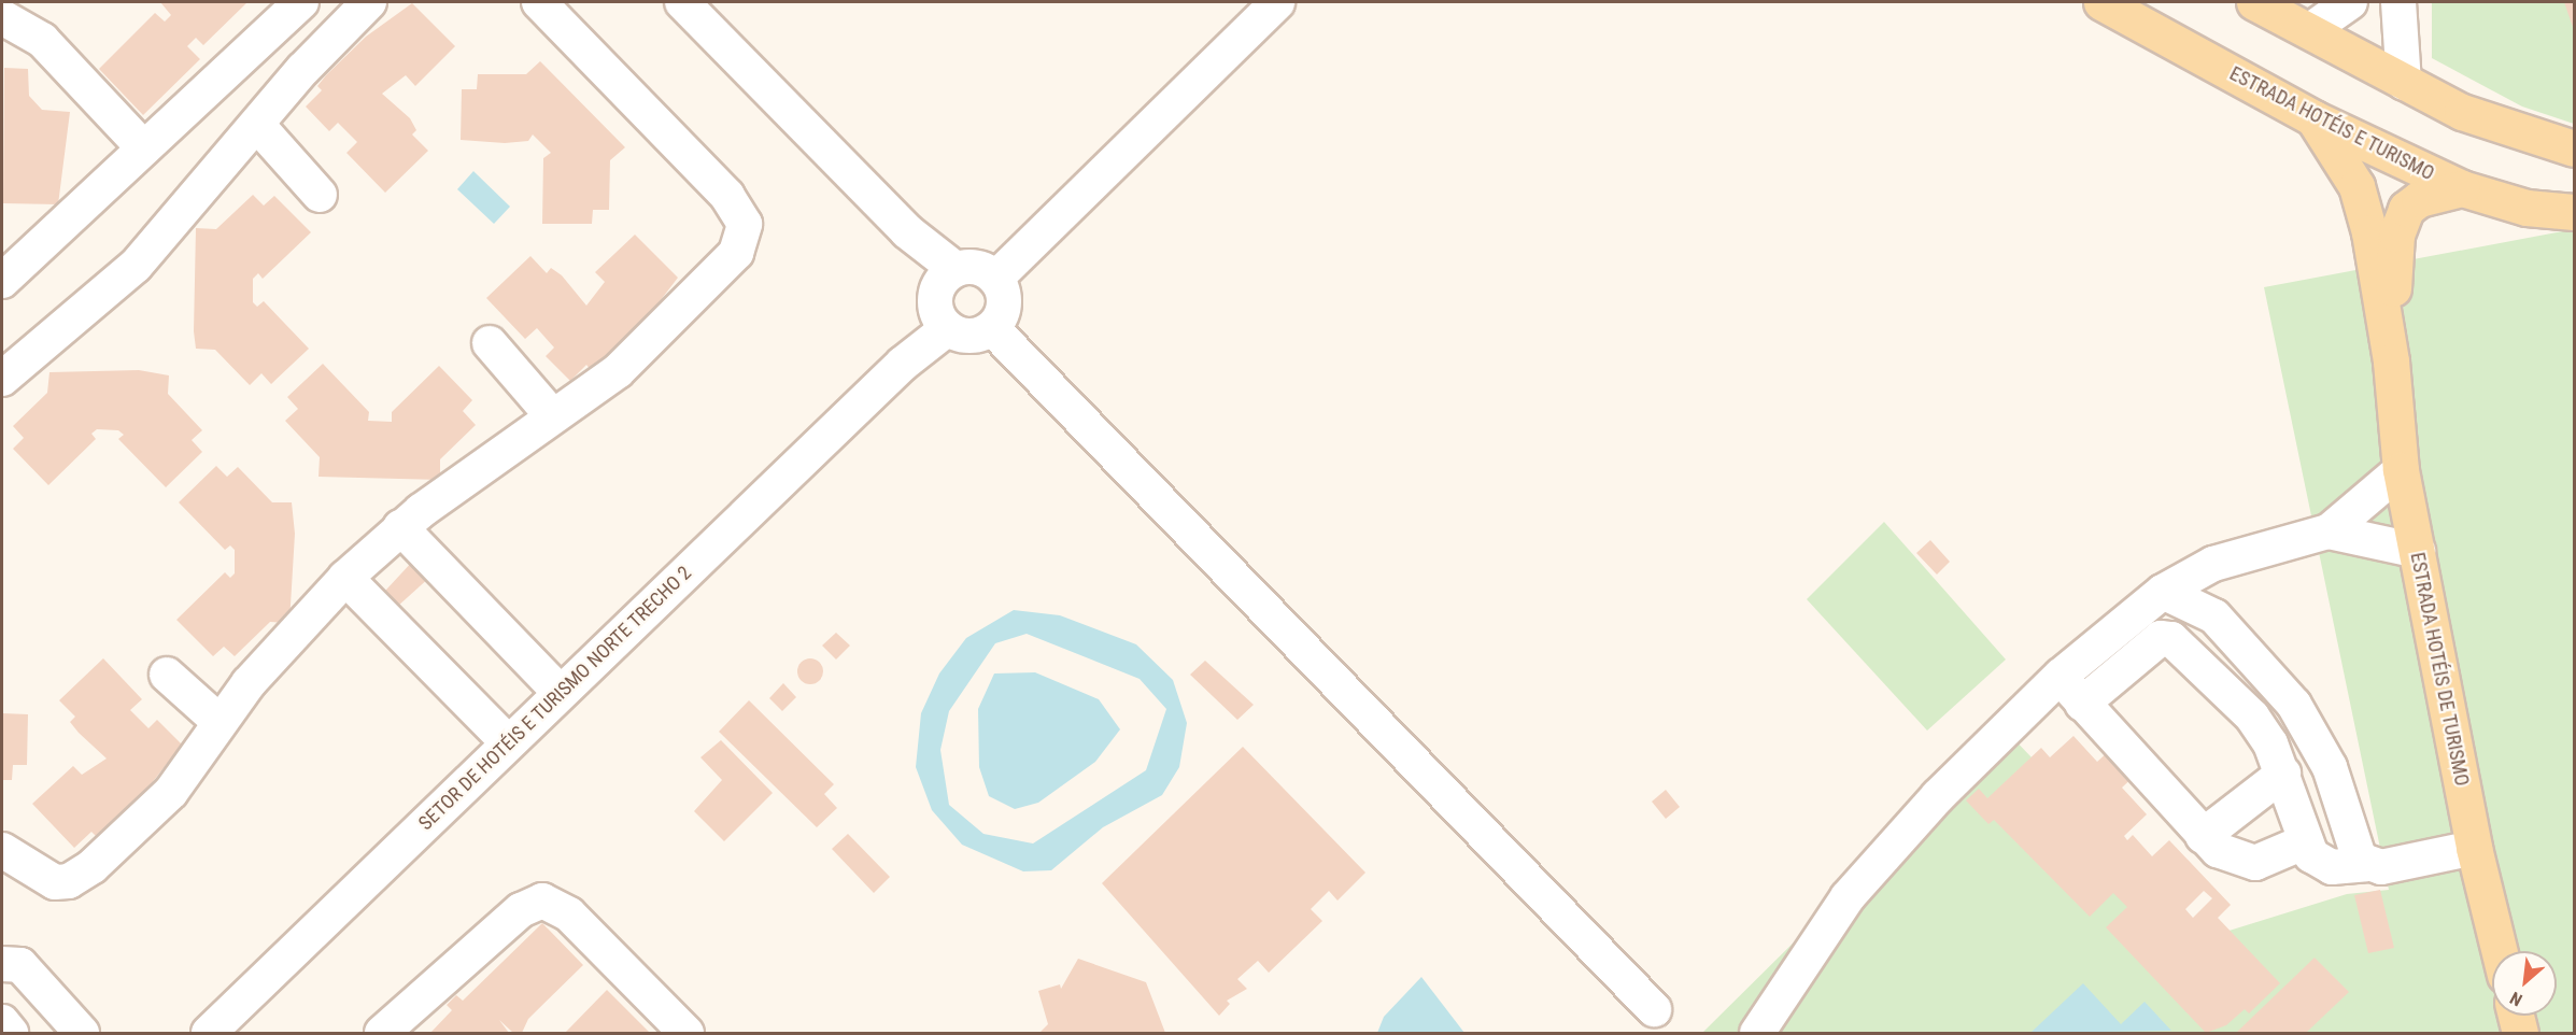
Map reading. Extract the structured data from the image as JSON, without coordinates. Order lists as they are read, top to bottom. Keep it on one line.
{"streets":{"main road":["ESTRADA HOTÉIS E TURISMO","ESTRADA HOTÉIS DE TURISMO"],"street":["SETOR DE HOTÉIS E TURISMO NORTE TRECHO 2"]},"crossings":[["ESTRADA HOTÉIS E TURISMO","ESTRADA HOTÉIS DE TURISMO"]],"north":"bottom left"}
